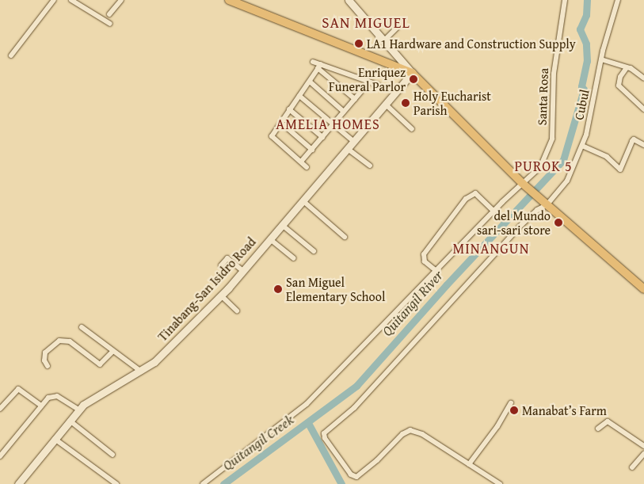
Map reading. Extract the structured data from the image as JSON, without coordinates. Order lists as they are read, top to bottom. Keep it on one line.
{"streets":{"street":["Santa Rosa","Cubul","Tinabang-San Isidro Road"]},"districts":["SAN MIGUEL","AMELIA HOMES","PUROK 5","MINANGUN"],"water":["Quitangil River","Quitangil Creek"],"places":["LA1 Hardware and Construction Supply","Enriquez Funeral Parlor","Holy Eucharist Parish","del Mundo sari-sari store","San Miguel Elementary School","Manabat’s Farm"]}
